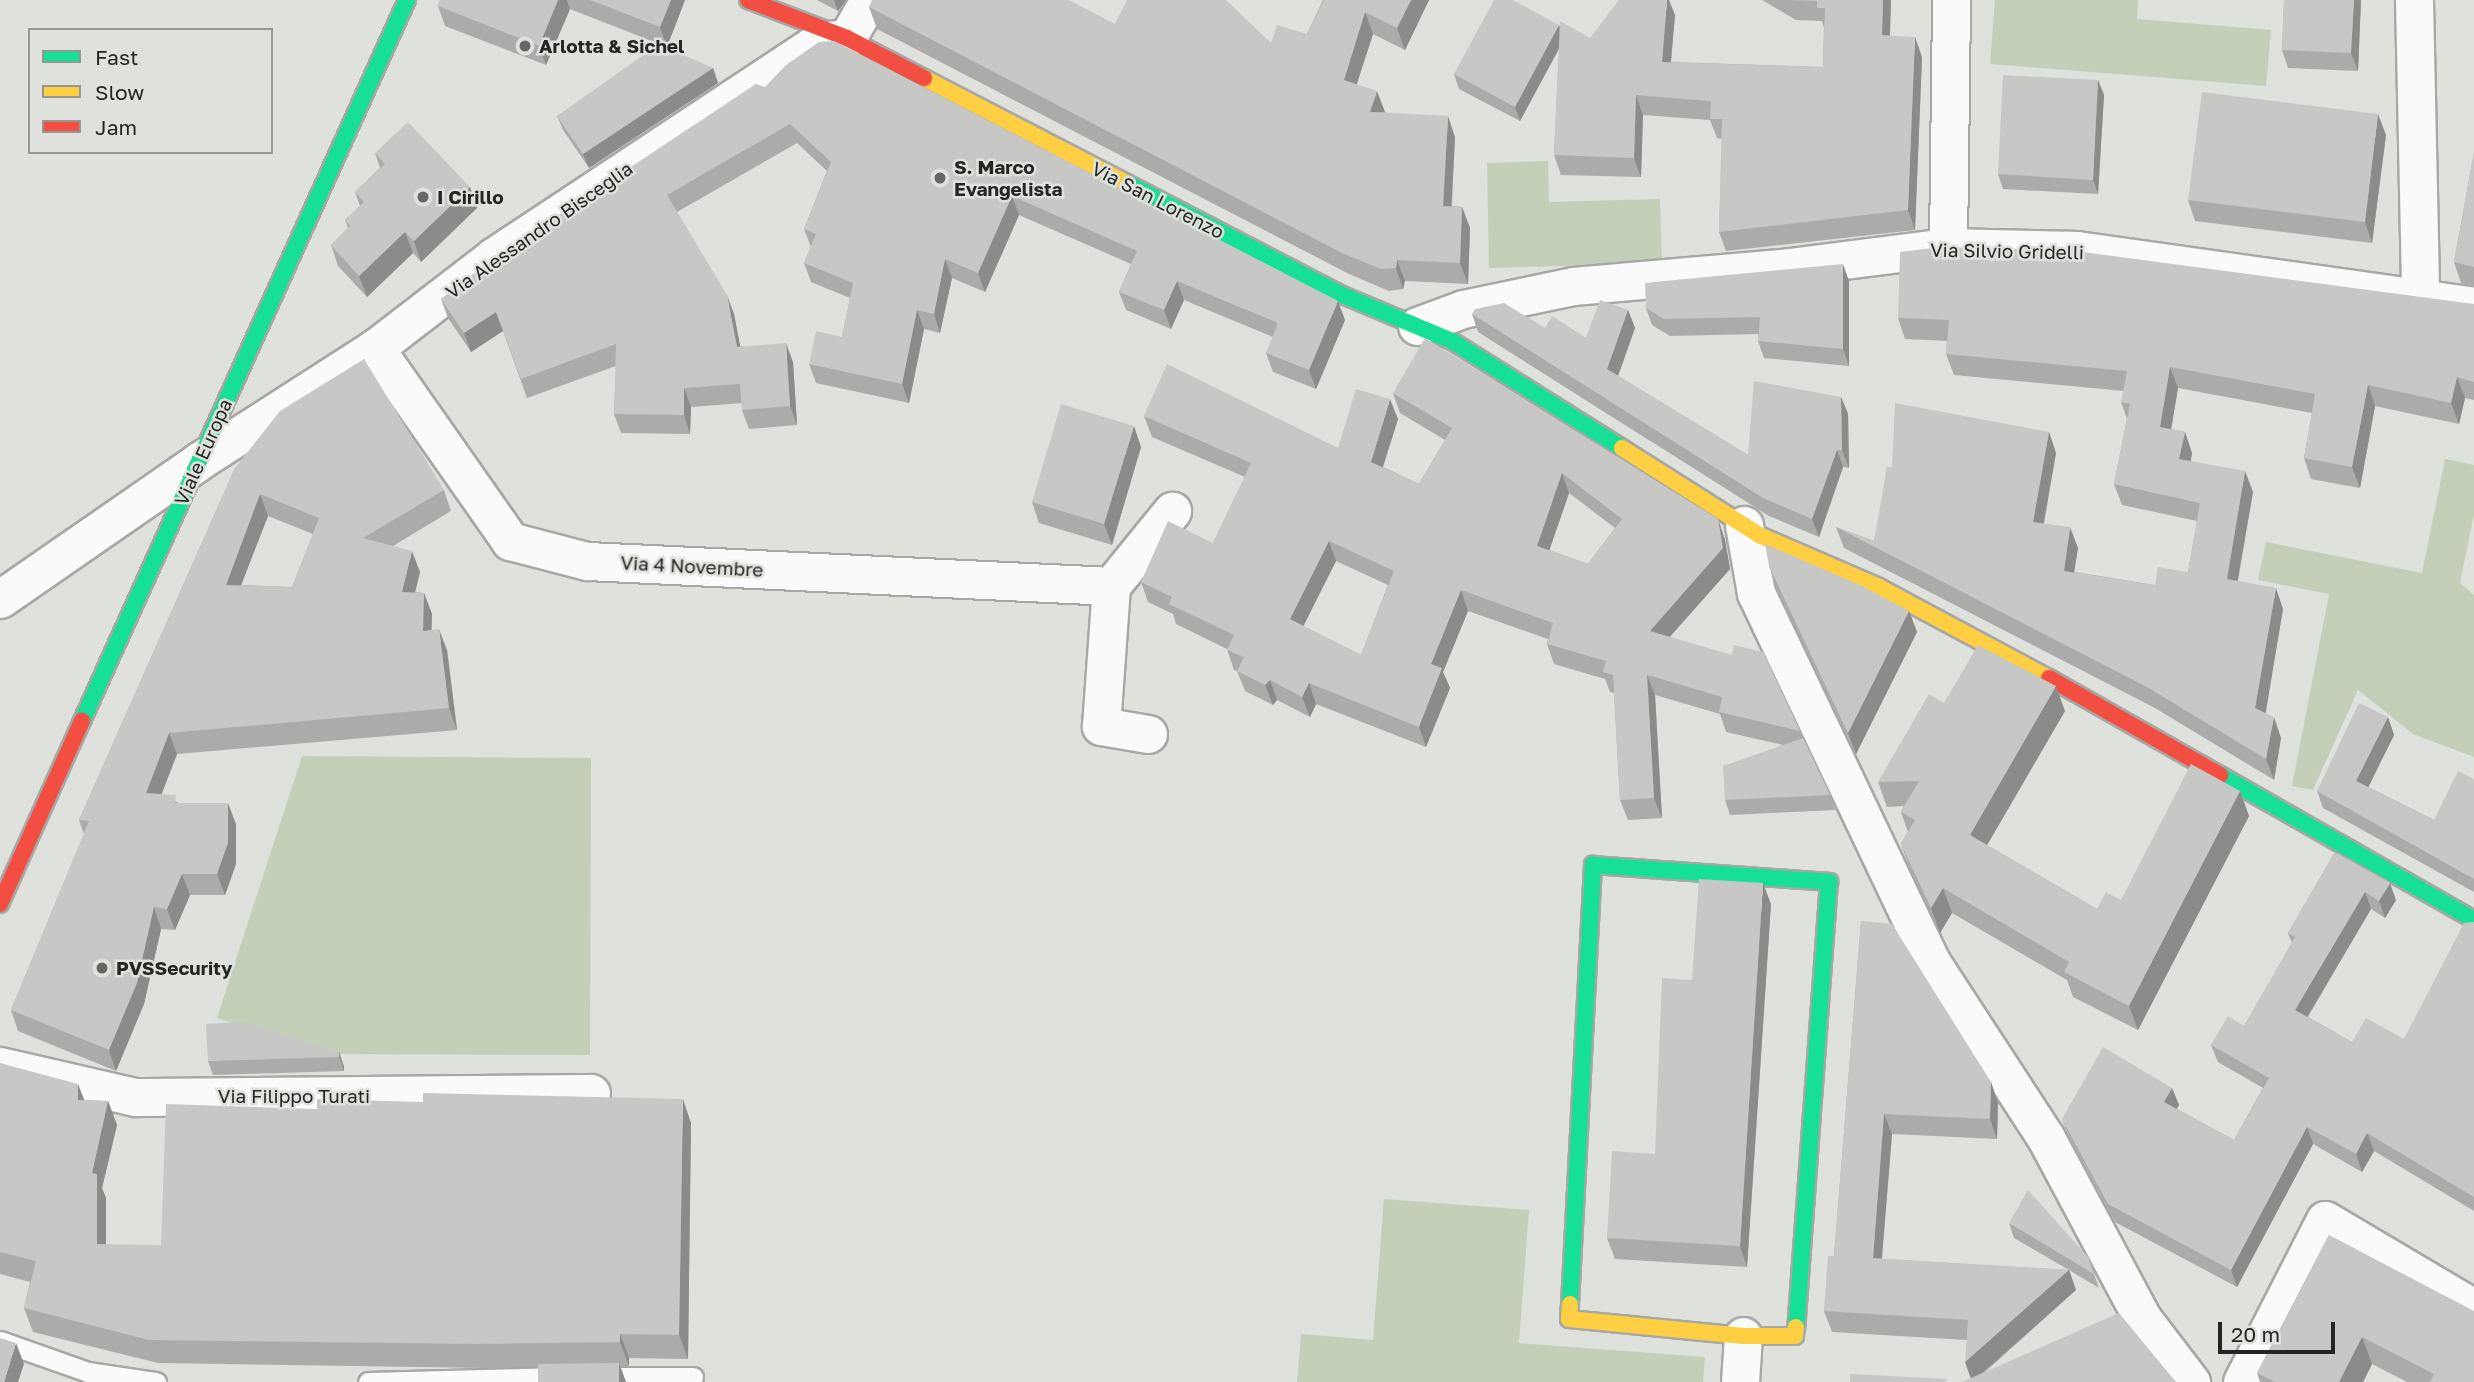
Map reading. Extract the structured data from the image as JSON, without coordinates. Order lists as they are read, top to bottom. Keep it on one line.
{"streets":{"street":["Via San Lorenzo","Via Alessandro Bisceglia","Via Silvio Gridelli","Viale Europa","Via 4 Novembre","Via Filippo Turati"]},"crossings":[["Via San Lorenzo","Via Alessandro Bisceglia"],["Via San Lorenzo","Via Silvio Gridelli"],["Via Alessandro Bisceglia","Viale Europa"],["Via Alessandro Bisceglia","Via 4 Novembre"]],"places":["Arlotta & Sichel","S. Marco Evangelista","I Cirillo","PVSSecurity"],"legend":["Fast","Slow","Jam"],"scale_bar":"20 m"}
